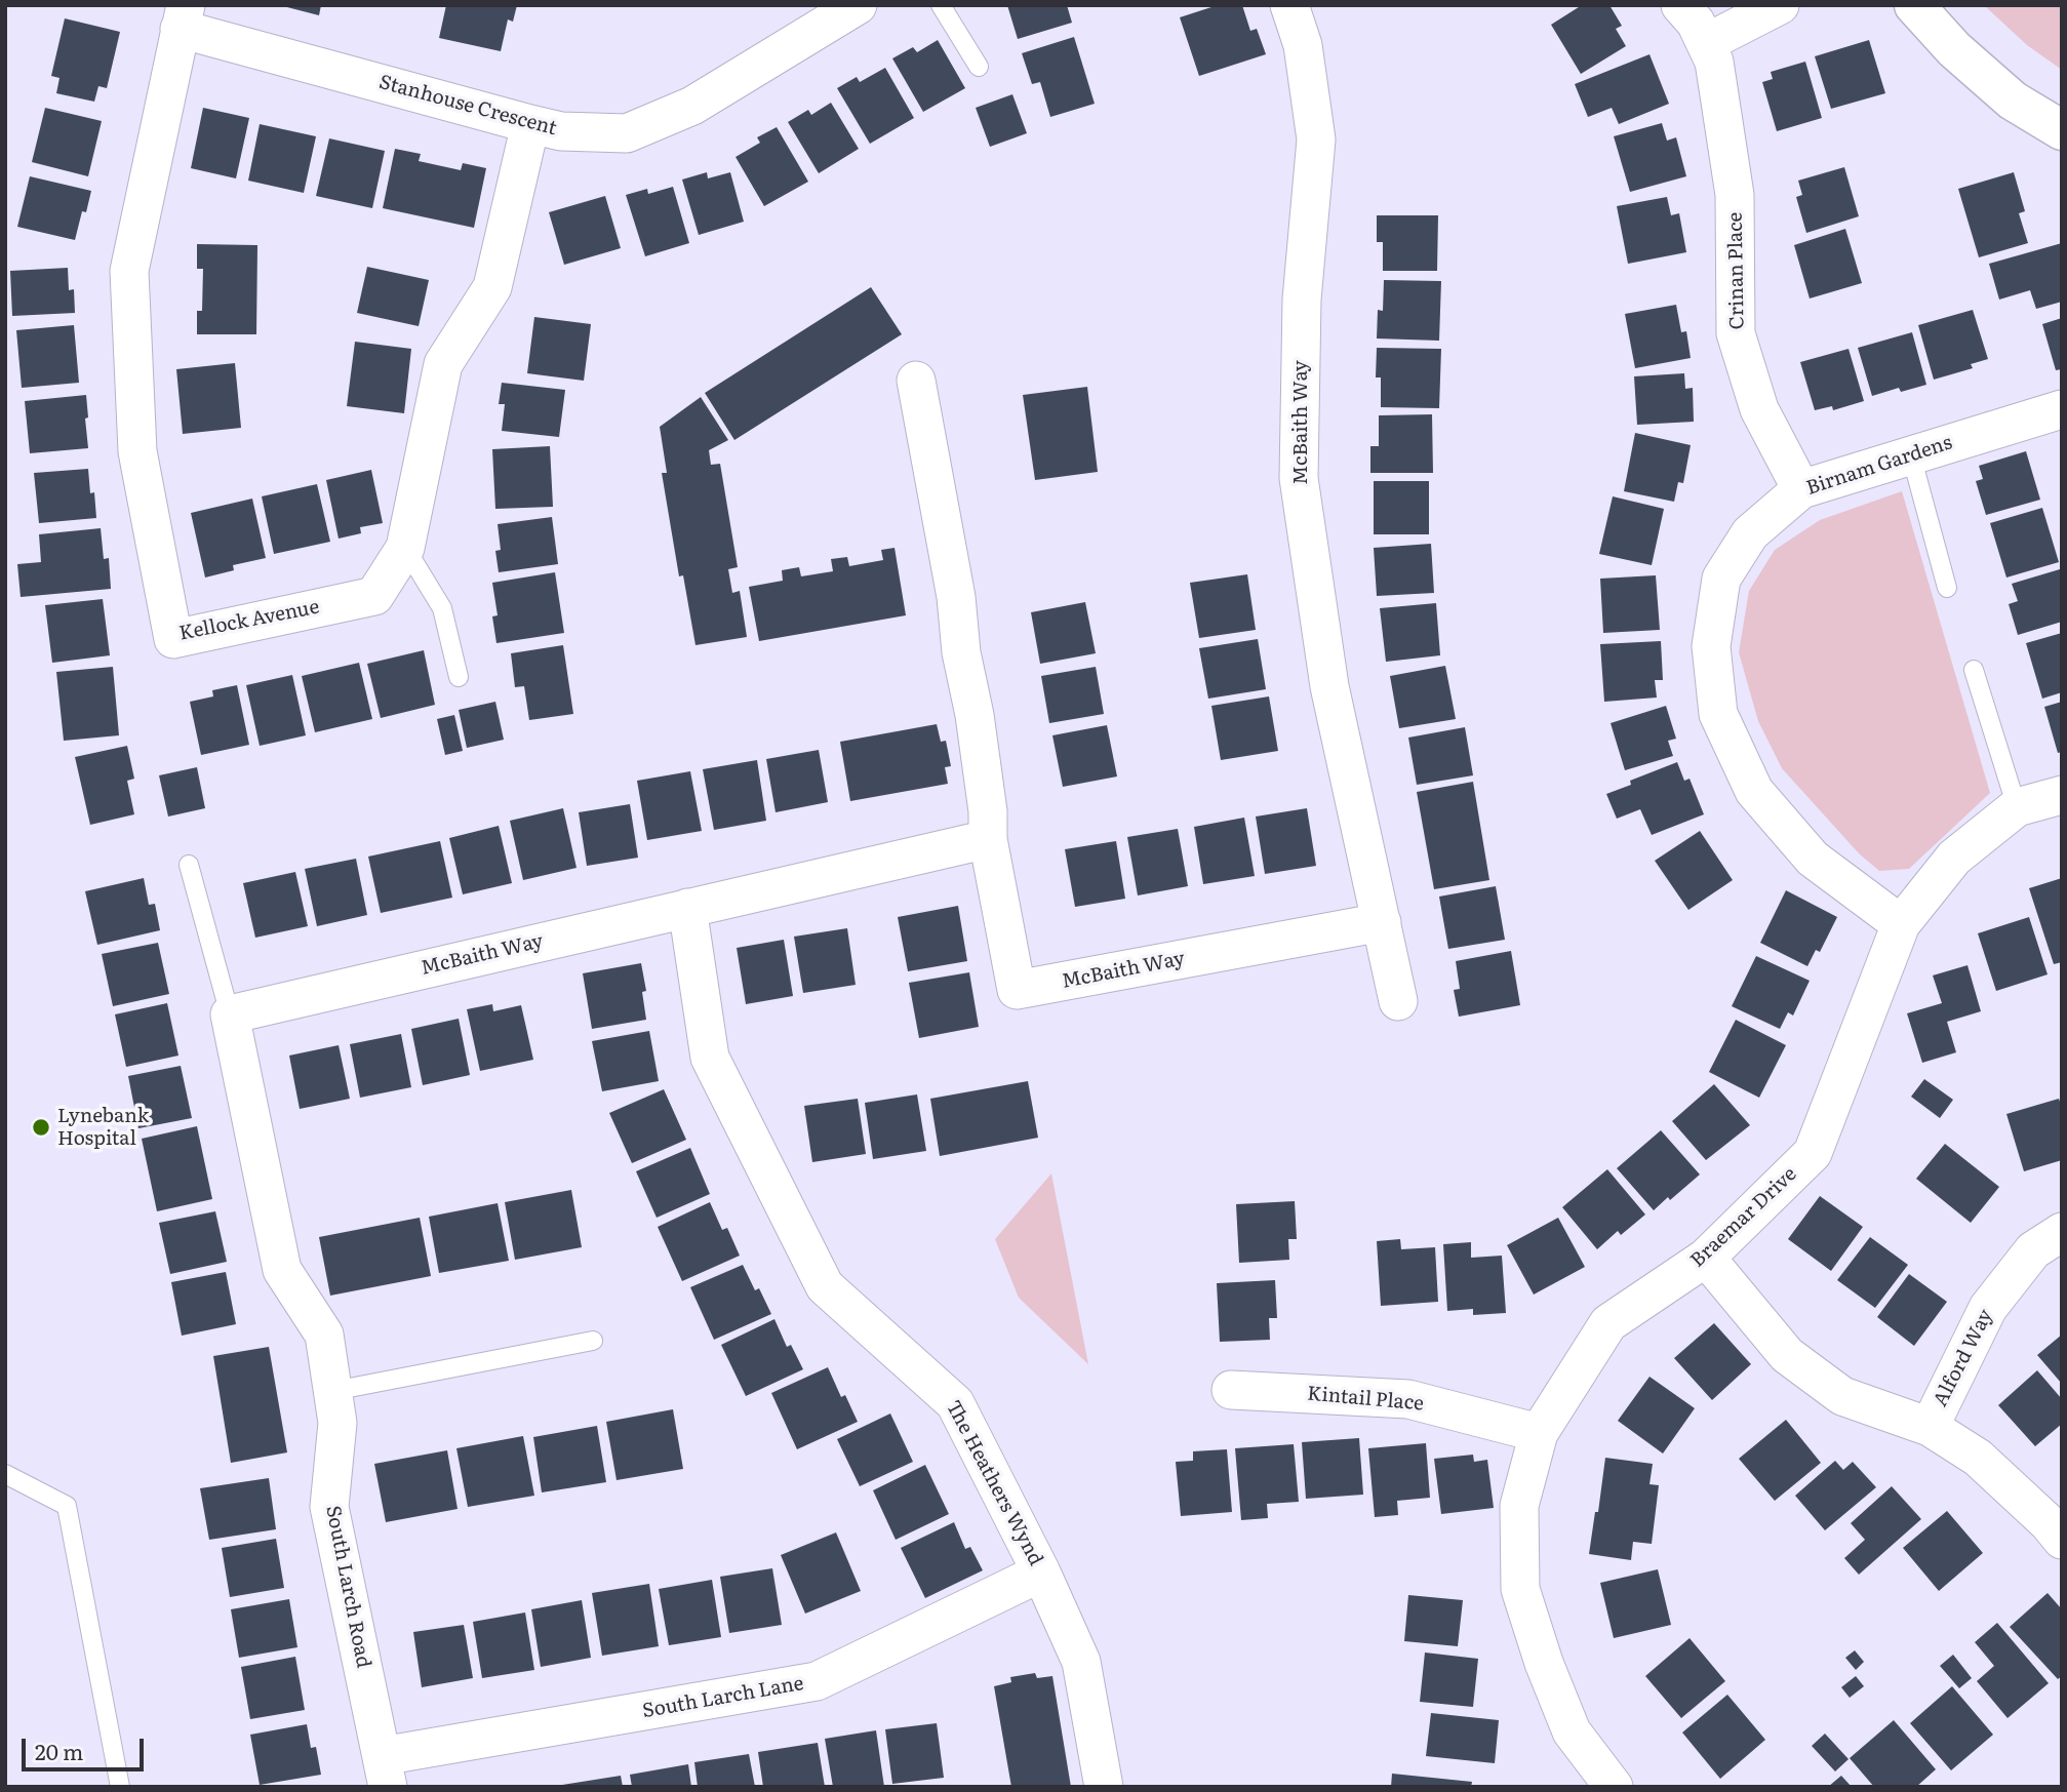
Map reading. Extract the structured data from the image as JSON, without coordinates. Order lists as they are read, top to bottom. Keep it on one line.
{"streets":{"street":["Stanhouse Crescent","Crinan Place","McBaith Way","Birnam Gardens","Kellock Avenue","Braemar Drive","Alford Way","Kintail Place","The Heathers Wynd","South Larch Road","South Larch Lane"]},"crossings":[["Stanhouse Crescent","Kellock Avenue"],["Crinan Place","Birnam Gardens"],["McBaith Way","The Heathers Wynd"],["McBaith Way","South Larch Road"],["Birnam Gardens","Braemar Drive"],["Braemar Drive","Kintail Place"],["The Heathers Wynd","South Larch Lane"],["South Larch Road","South Larch Lane"]],"places":["Lynebank Hospital"],"scale_bar":"20 m"}
